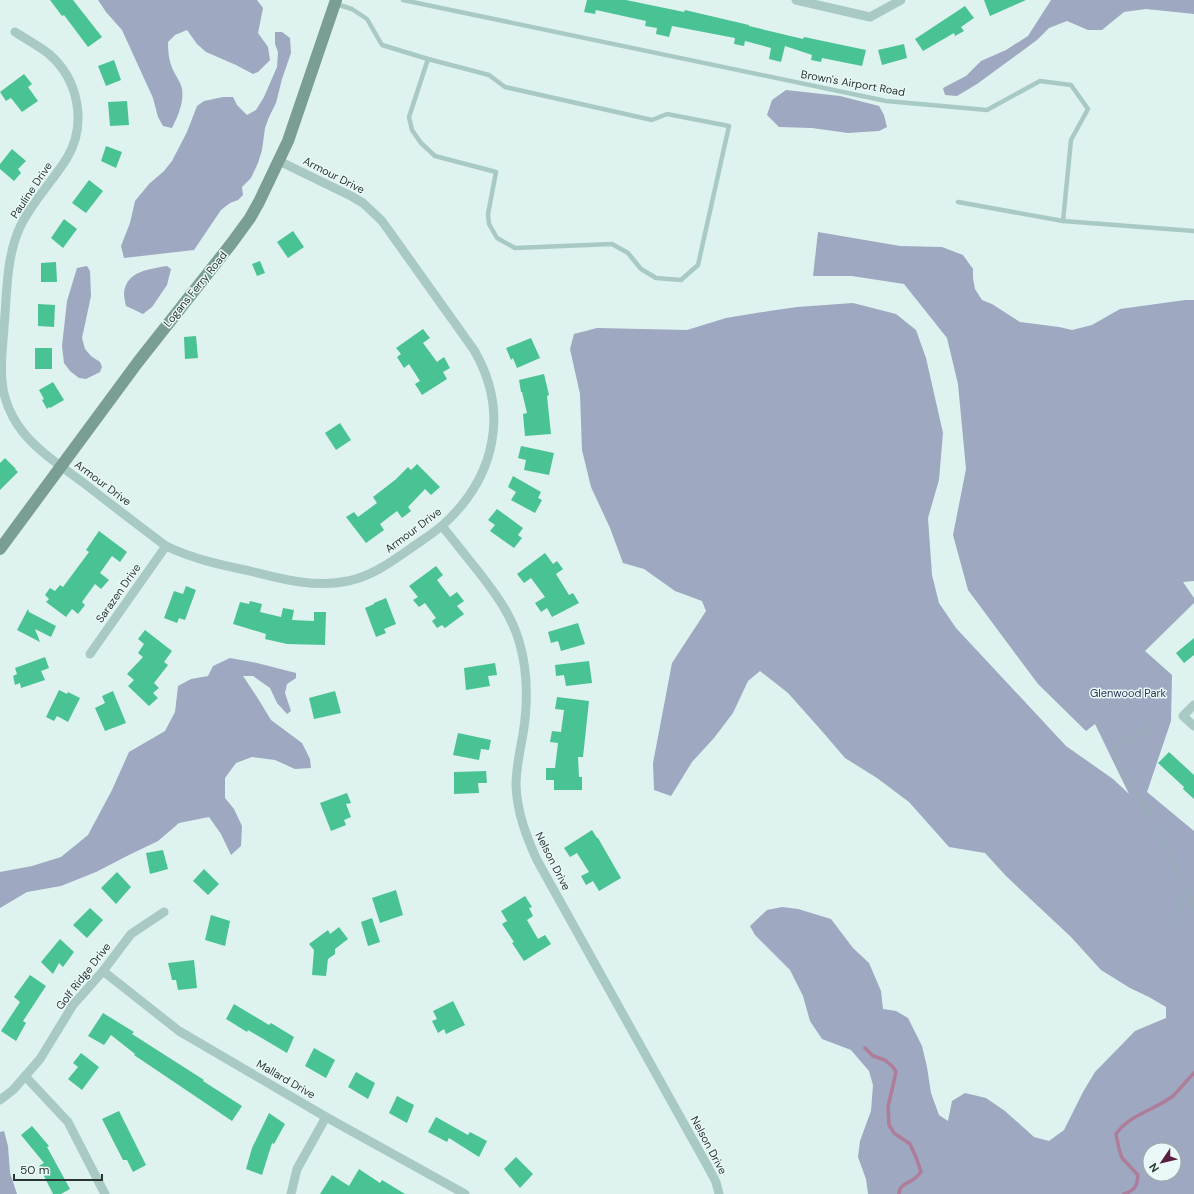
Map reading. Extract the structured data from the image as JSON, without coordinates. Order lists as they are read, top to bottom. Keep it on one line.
{"streets":{"street":["Armour Drive","Pauline Drive","Logans Ferry Road","Sarazen Drive","Nelson Drive","Golf Ridge Drive","Mallard Drive"],"lane":["Brown's Airport Road"]},"crossings":[["Armour Drive","Pauline Drive"],["Armour Drive","Logans Ferry Road"],["Armour Drive","Sarazen Drive"],["Armour Drive","Nelson Drive"],["Pauline Drive","Logans Ferry Road"],["Golf Ridge Drive","Mallard Drive"]],"parks":["Glenwood Park"],"scale_bar":"50 m","north":"bottom left"}
